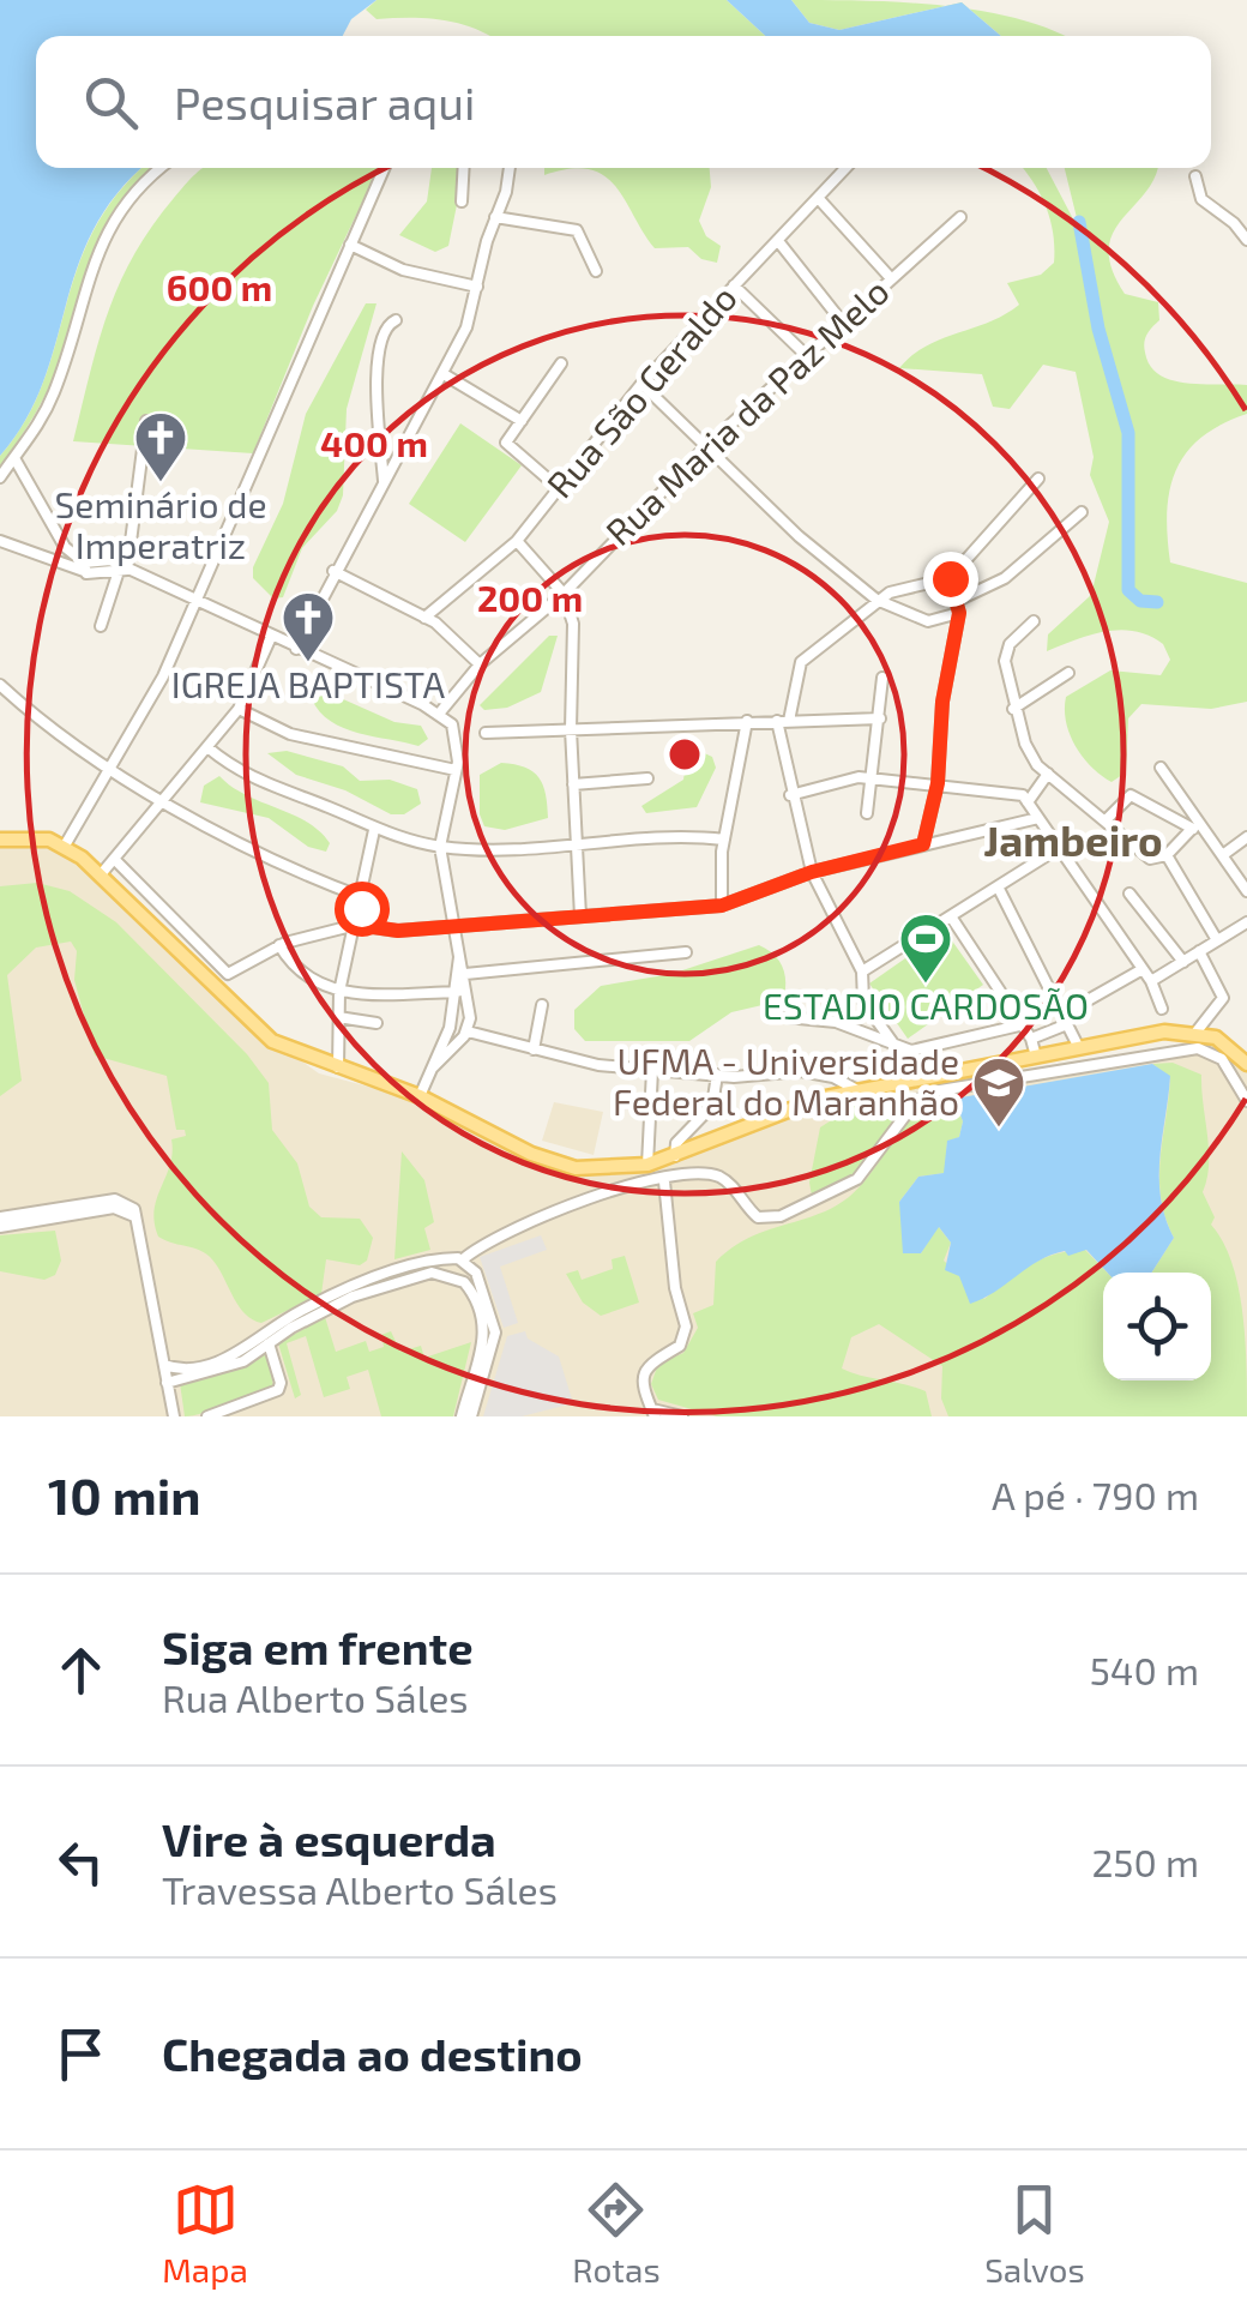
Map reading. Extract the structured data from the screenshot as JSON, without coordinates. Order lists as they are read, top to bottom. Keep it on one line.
{"streets":{"street":["Rua São Geraldo","Rua Maria da Paz Melo"]},"districts":["Jambeiro"],"places":{"church":["Seminário de Imperatriz","IGREJA BAPTISTA"],"sports":["ESTADIO CARDOSÃO"],"school or university":["UFMA - Universidade Federal do Maranhão"]},"page":{"search":"Pesquisar aqui","heading":["10 min","A pé · 790 m"],"list":[["Siga em frente","Rua Alberto Sáles","540 m"],["Vire à esquerda","Travessa Alberto Sáles","250 m"],"Chegada ao destino"],"nav":["Mapa","Rotas","Salvos"]},"rings":["600 m","400 m","200 m"]}
